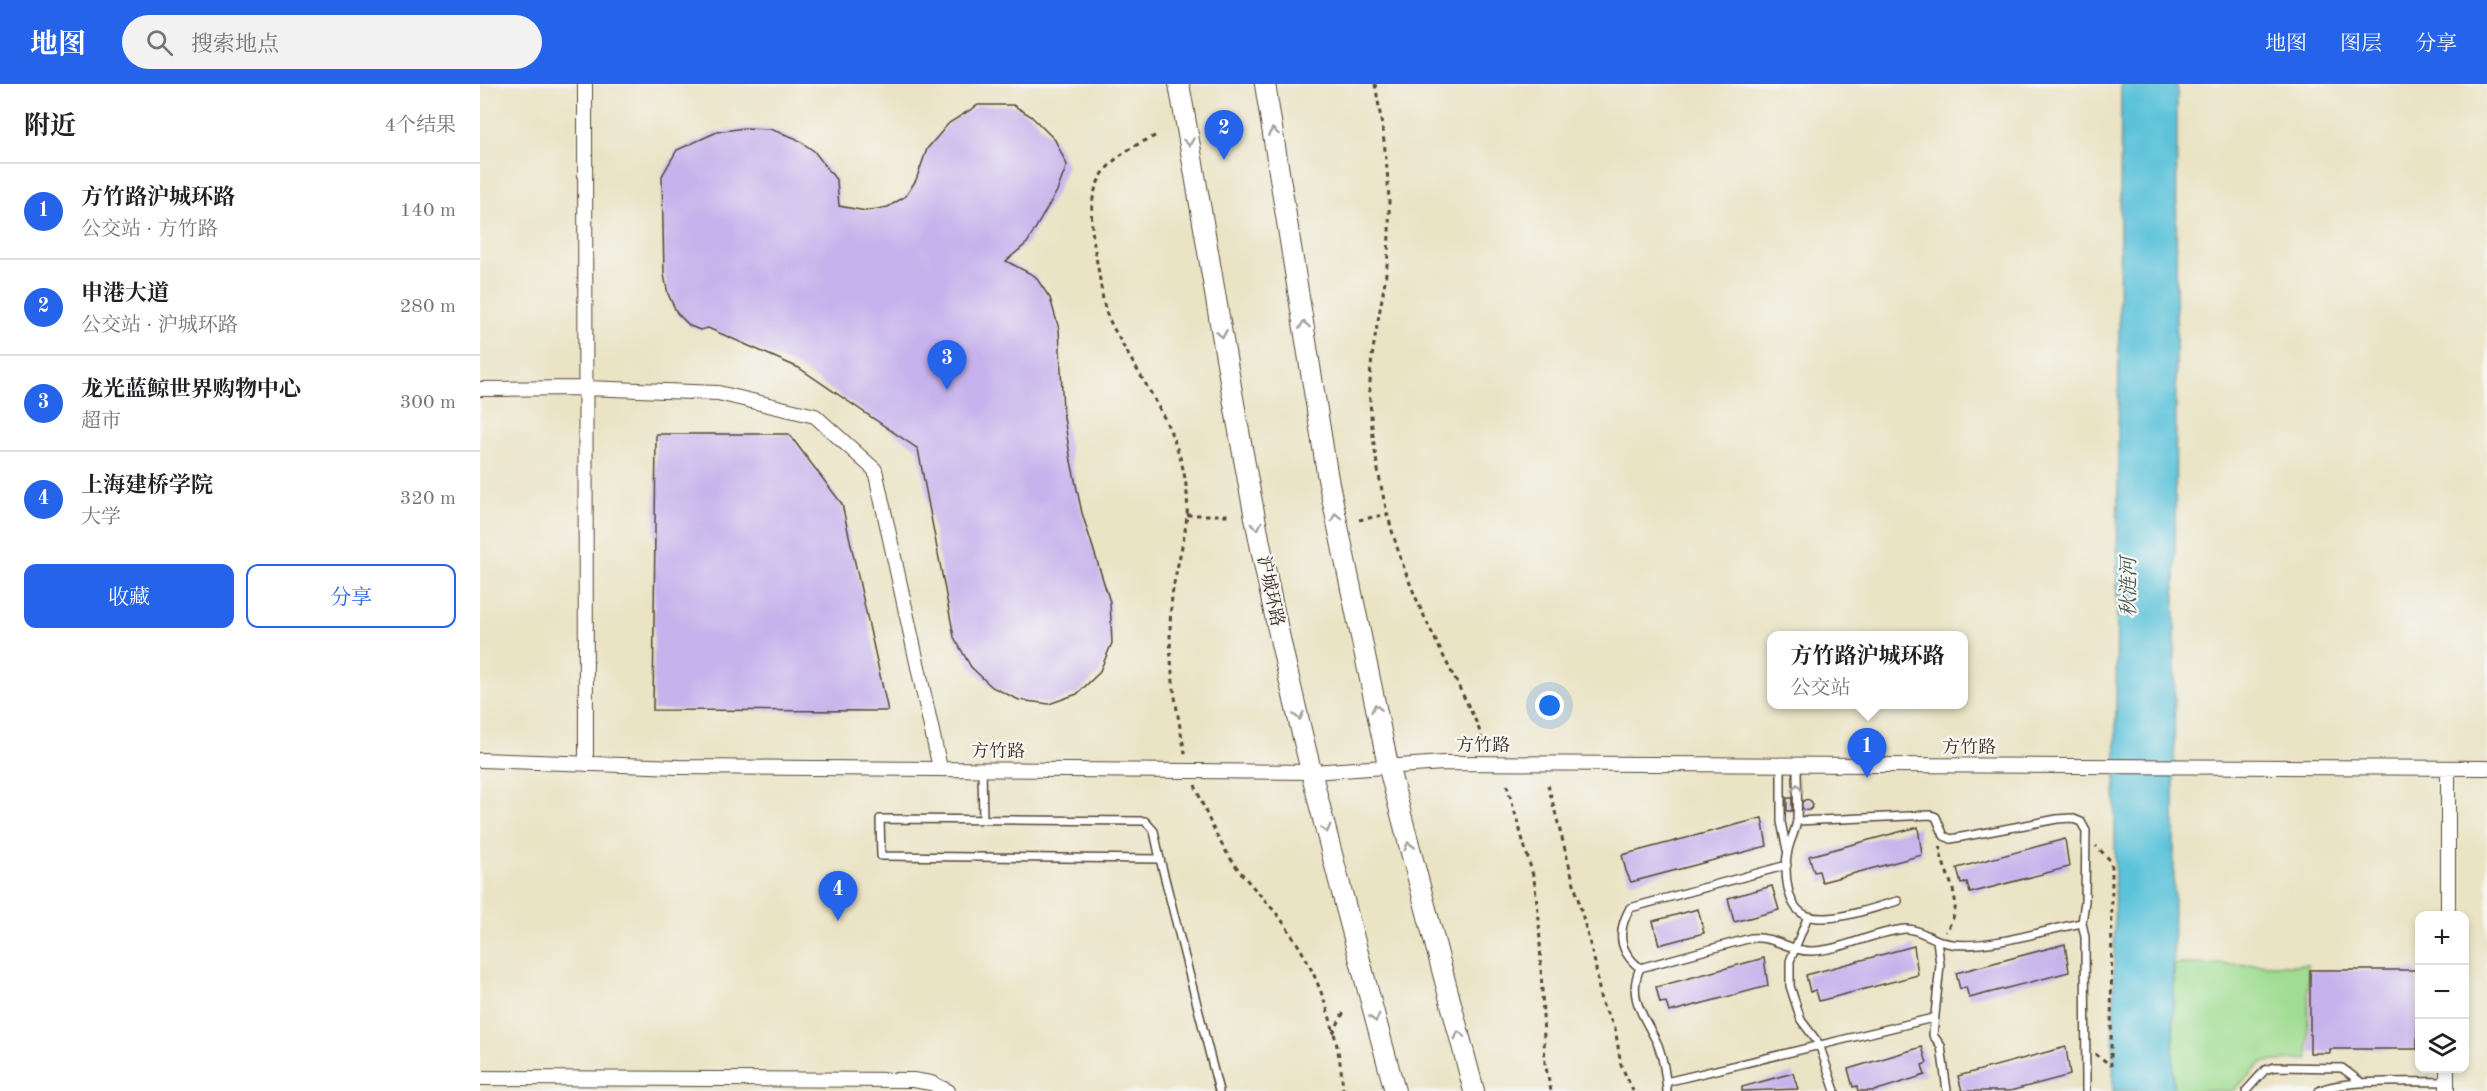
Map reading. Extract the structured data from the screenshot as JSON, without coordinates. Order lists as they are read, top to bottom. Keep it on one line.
{"streets":{"main road":["沪城环路"],"street":["方竹路"]},"crossings":[["沪城环路","方竹路"]],"water":["秋涟河"],"page":{"header":"地图","search":"搜索地点","nav":["地图","图层","分享"],"heading":["附近","4个结果"],"pins":["2","3","1","4"],"list":[{"mark":"1","name":"方竹路沪城环路","note":"公交站 · 方竹路","value":"140 m"},{"mark":"2","name":"申港大道","note":"公交站 · 沪城环路","value":"280 m"},{"mark":"3","name":"龙光蓝鲸世界购物中心","note":"超市","value":"300 m"},{"mark":"4","name":"上海建桥学院","note":"大学","value":"320 m"}],"buttons":["收藏","分享"],"popup":["方竹路沪城环路","公交站"],"map_buttons":["+","−"]}}
